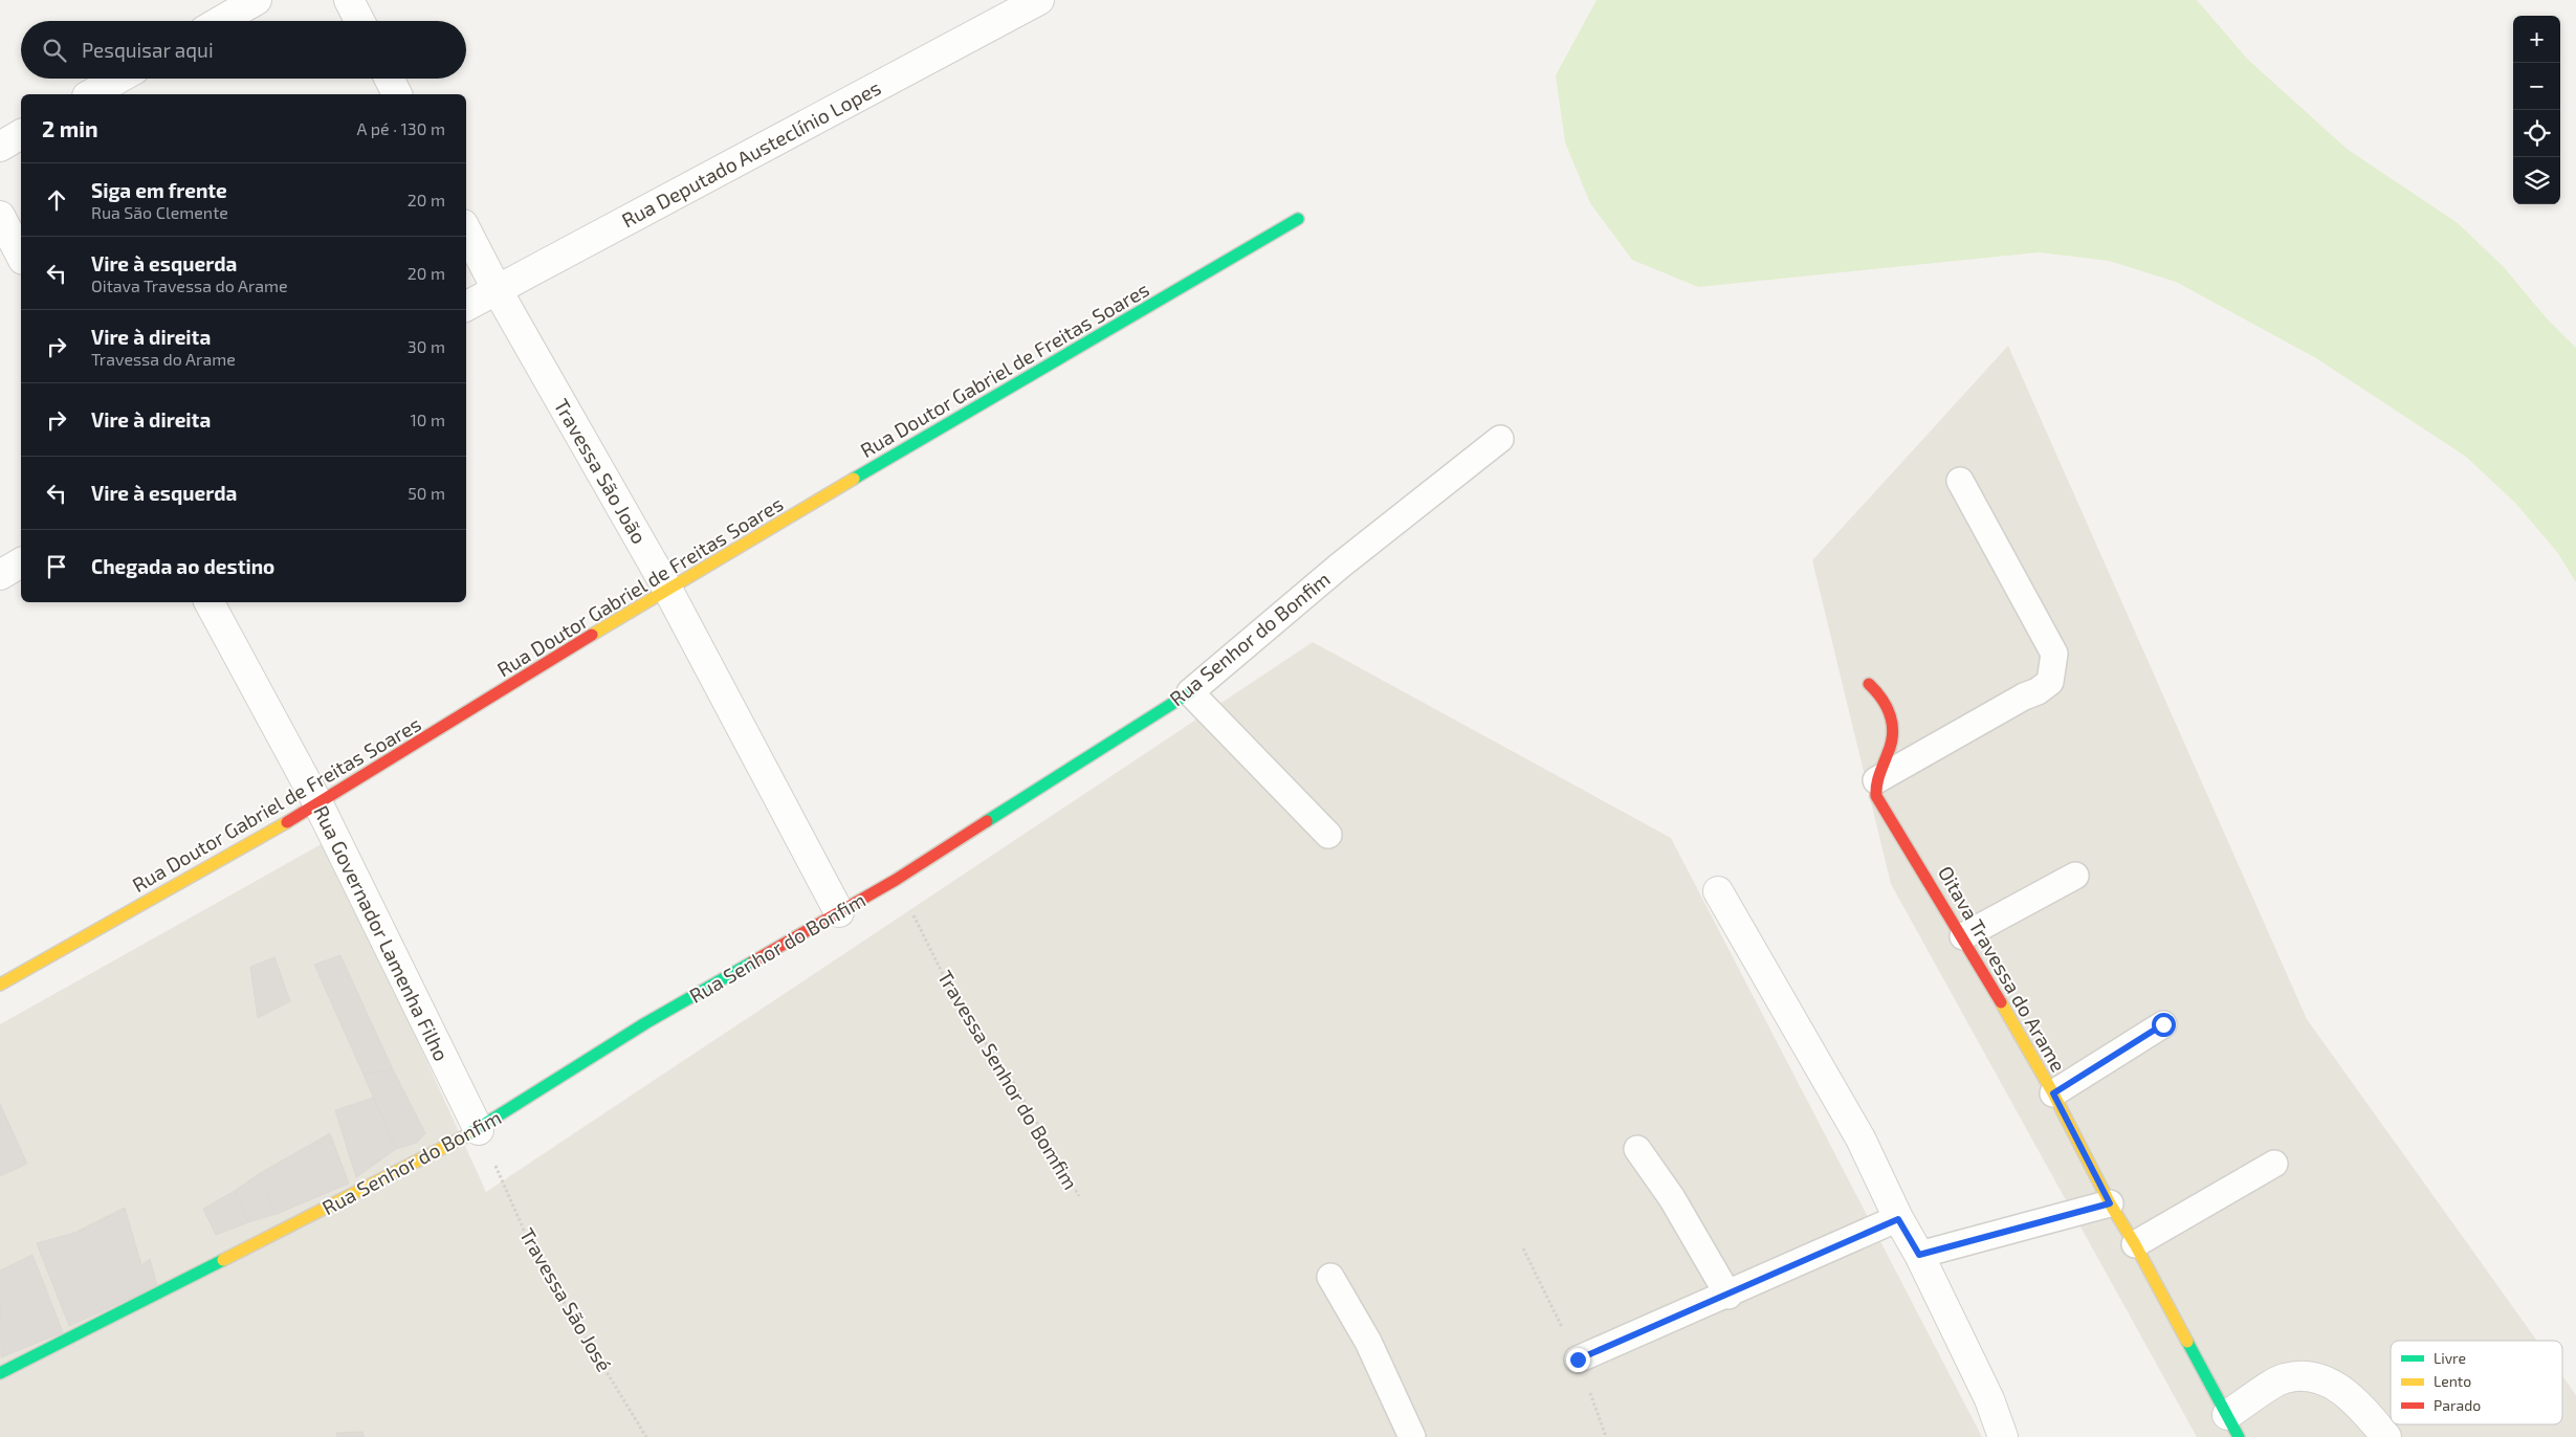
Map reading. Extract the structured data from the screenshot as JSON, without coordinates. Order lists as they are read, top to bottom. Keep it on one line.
{"streets":{"street":["Rua Deputado Austeclínio Lopes","Rua Doutor Gabriel de Freitas Soares","Travessa São João","Rua Senhor do Bonfim","Rua Governador Lamenha Filho","Oitava Travessa do Arame"],"path":["Travessa Senhor do Bomfim","Travessa São José"]},"crossings":[["Rua Deputado Austeclínio Lopes","Travessa São João"],["Rua Doutor Gabriel de Freitas Soares","Travessa São João"],["Rua Doutor Gabriel de Freitas Soares","Rua Governador Lamenha Filho"],["Travessa São João","Rua Senhor do Bonfim"],["Rua Senhor do Bonfim","Rua Governador Lamenha Filho"],["Rua Senhor do Bonfim","Travessa Senhor do Bomfim"],["Rua Senhor do Bonfim","Travessa São José"],["Rua Governador Lamenha Filho","Travessa São José"]],"legend":["Livre","Lento","Parado"],"page":{"map_buttons":["+","−"],"search":"Pesquisar aqui","heading":["2 min","A pé · 130 m"],"list":[["Siga em frente","Rua São Clemente","20 m"],["Vire à esquerda","Oitava Travessa do Arame","20 m"],["Vire à direita","Travessa do Arame","30 m"],["Vire à direita","10 m"],["Vire à esquerda","50 m"],"Chegada ao destino"]}}
